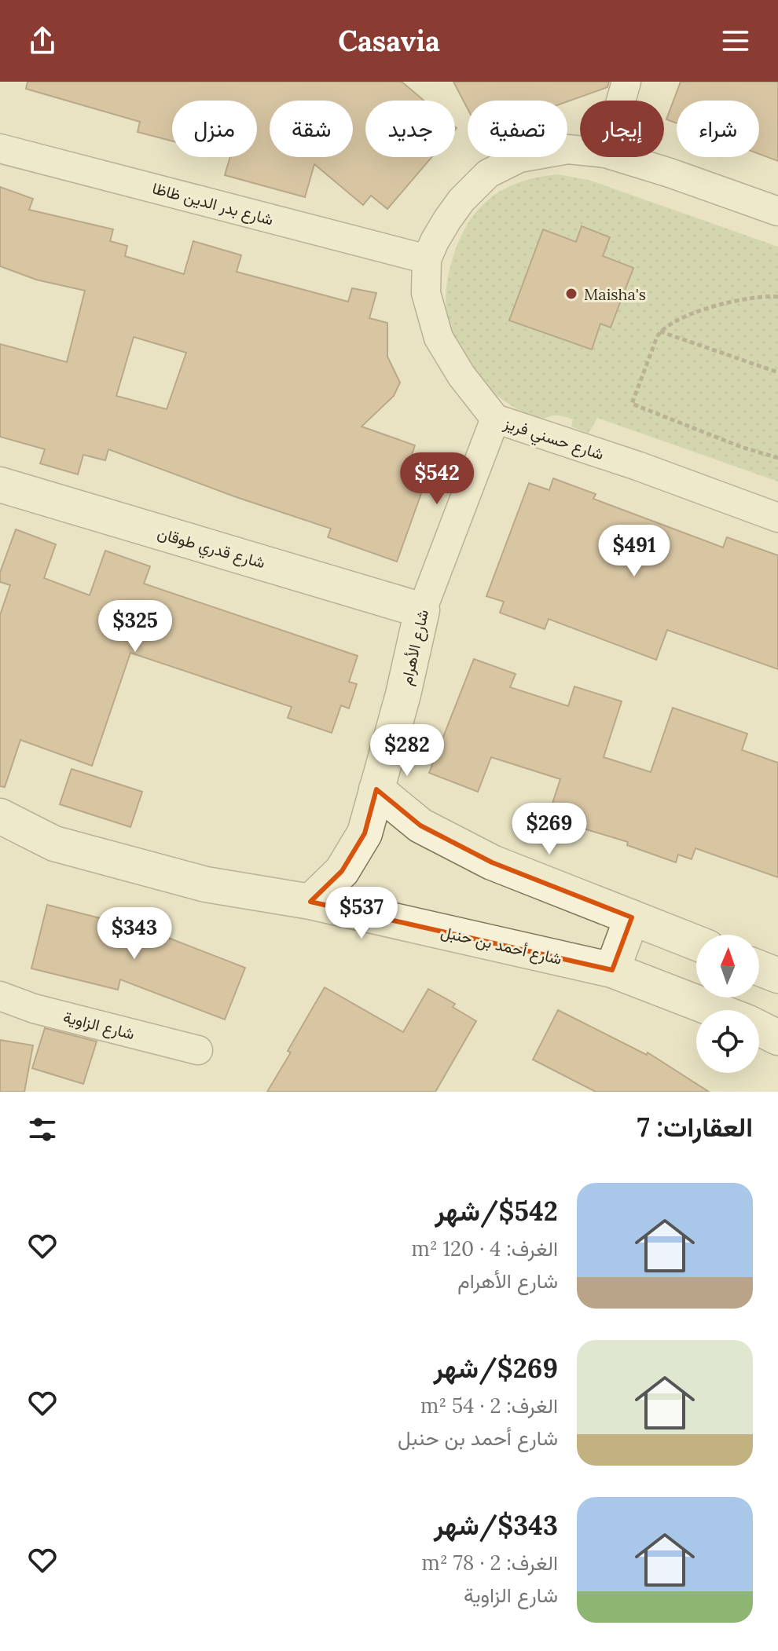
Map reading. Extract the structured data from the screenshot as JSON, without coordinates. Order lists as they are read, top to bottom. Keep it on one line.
{"streets":{"street":["شارع بدر الدين ظاظا","شارع حسني فريز","شارع قدري طوقان","شارع الأهرام","شارع أحمد بن حنبل","شارع الزاوية"]},"crossings":[["شارع بدر الدين ظاظا","شارع حسني فريز"],["شارع حسني فريز","شارع الأهرام"],["شارع قدري طوقان","شارع الأهرام"],["شارع الأهرام","شارع أحمد بن حنبل"]],"places":["Maisha's"],"north":"top","page":{"header":"Casavia","chip":["شراء","إيجار","تصفية","جديد","شقة","منزل"],"price":["$542","$491","$325","$282","$269","$537","$343"],"heading":"العقارات: 7","list":[{"name":"$542/شهر","note":"الغرف: 4 · 120 m² · شارع الأهرام"},{"name":"$269/شهر","note":"الغرف: 2 · 54 m² · شارع أحمد بن حنبل"},{"name":"$343/شهر","note":"الغرف: 2 · 78 m² · شارع الزاوية"}]}}
